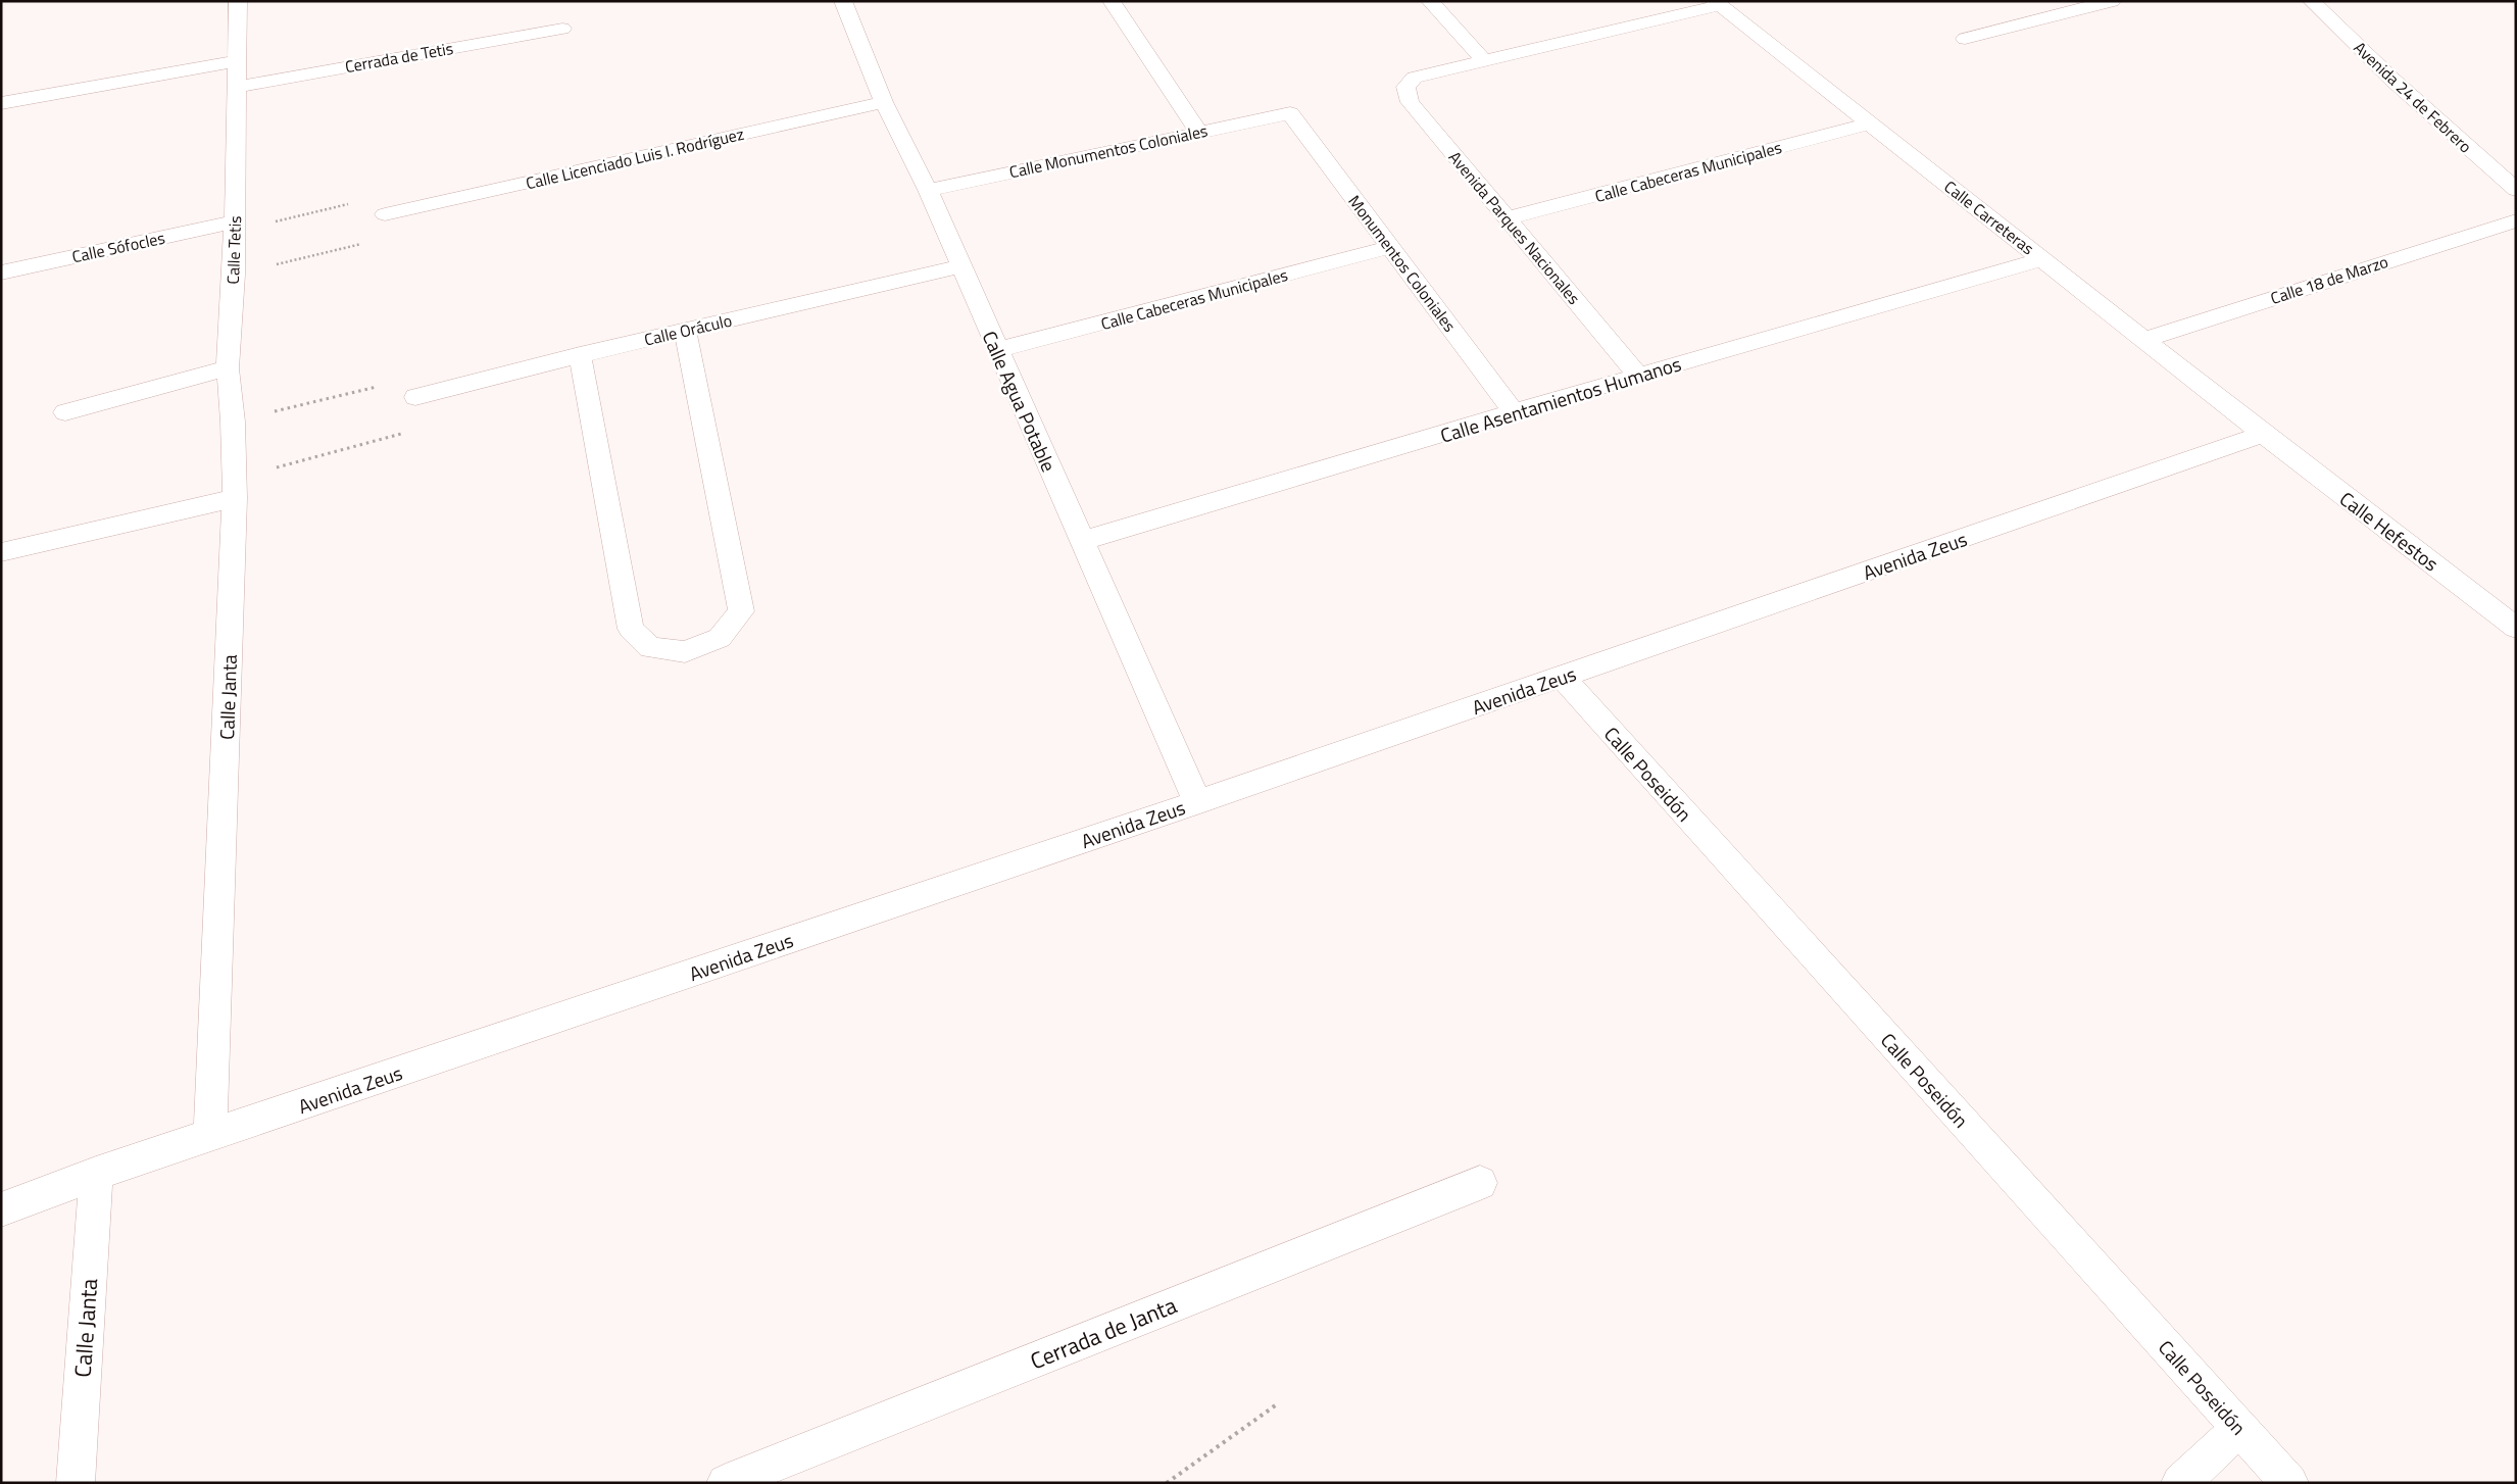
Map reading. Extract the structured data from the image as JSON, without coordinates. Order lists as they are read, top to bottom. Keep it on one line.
{"streets":{"street":["Cerrada de Tetis","Avenida 24 de Febrero","Calle Monumentos Coloniales","Calle Licenciado Luis I. Rodríguez","Calle Cabeceras Municipales","Calle Carreteras","Avenida Parques Nacionales","Calle Sófocles","Calle Tetis","Monumentos Coloniales","Calle 18 de Marzo","Calle Oráculo","Calle Asentamientos Humanos","Calle Agua Potable","Calle Hefestos","Avenida Zeus","Calle Janta","Calle Poseidón","Cerrada de Janta"]},"crossings":[["Cerrada de Tetis","Calle Tetis"],["Calle Monumentos Coloniales","Monumentos Coloniales"],["Calle Monumentos Coloniales","Calle Agua Potable"],["Calle Licenciado Luis I. Rodríguez","Calle Agua Potable"],["Calle Cabeceras Municipales","Calle Carreteras"],["Calle Cabeceras Municipales","Avenida Parques Nacionales"],["Calle Cabeceras Municipales","Monumentos Coloniales"],["Calle Cabeceras Municipales","Calle Agua Potable"],["Calle Carreteras","Calle 18 de Marzo"],["Calle Carreteras","Calle Asentamientos Humanos"],["Calle Carreteras","Calle Hefestos"],["Calle Carreteras","Avenida Zeus"],["Avenida Parques Nacionales","Calle Asentamientos Humanos"],["Calle Sófocles","Calle Tetis"],["Calle Tetis","Calle Janta"],["Monumentos Coloniales","Calle Asentamientos Humanos"],["Calle Oráculo","Calle Agua Potable"],["Calle Asentamientos Humanos","Calle Agua Potable"],["Calle Agua Potable","Avenida Zeus"],["Calle Hefestos","Avenida Zeus"],["Avenida Zeus","Calle Janta"],["Avenida Zeus","Calle Poseidón"]]}
